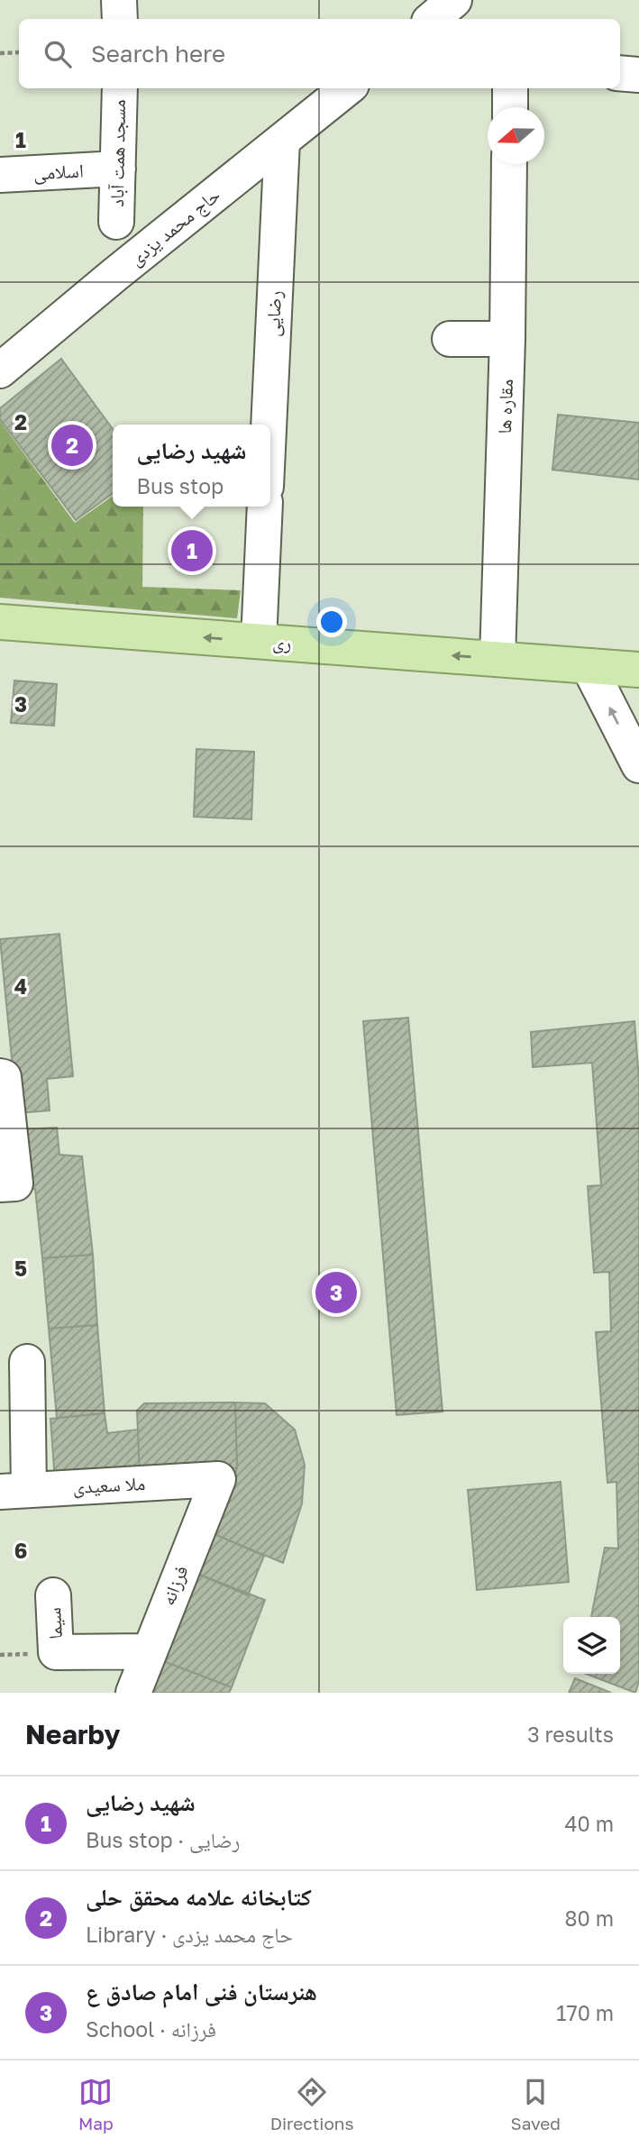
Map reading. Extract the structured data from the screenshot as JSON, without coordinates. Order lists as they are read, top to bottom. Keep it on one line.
{"streets":{"main road":["ری"],"street":["مسجد همت آباد","اسلامی","حاج محمد یزدی","رضایی","مقاره ها","ملا سعیدی","فرزانه","سیما"]},"crossings":[["مسجد همت آباد","اسلامی"],["حاج محمد یزدی","رضایی"],["مقاره ها","ری"],["ملا سعیدی","فرزانه"],["فرزانه","سیما"]],"one_way":["ری"],"north":"left","page":{"search":"Search here","pins":["2","1","3"],"popup":["شهید رضایی","Bus stop"],"heading":["Nearby","3 results"],"list":[{"mark":"1","name":"شهید رضایی","note":"Bus stop · رضایی","value":"40 m"},{"mark":"2","name":"کتابخانه علامه محقق حلی","note":"Library · حاج محمد یزدی","value":"80 m"},{"mark":"3","name":"هنرستان فنی امام صادق ع","note":"School · فرزانه","value":"170 m"}],"nav":["Map","Directions","Saved"]},"grid":{"rows":["1","2","3","4","5","6"]}}
